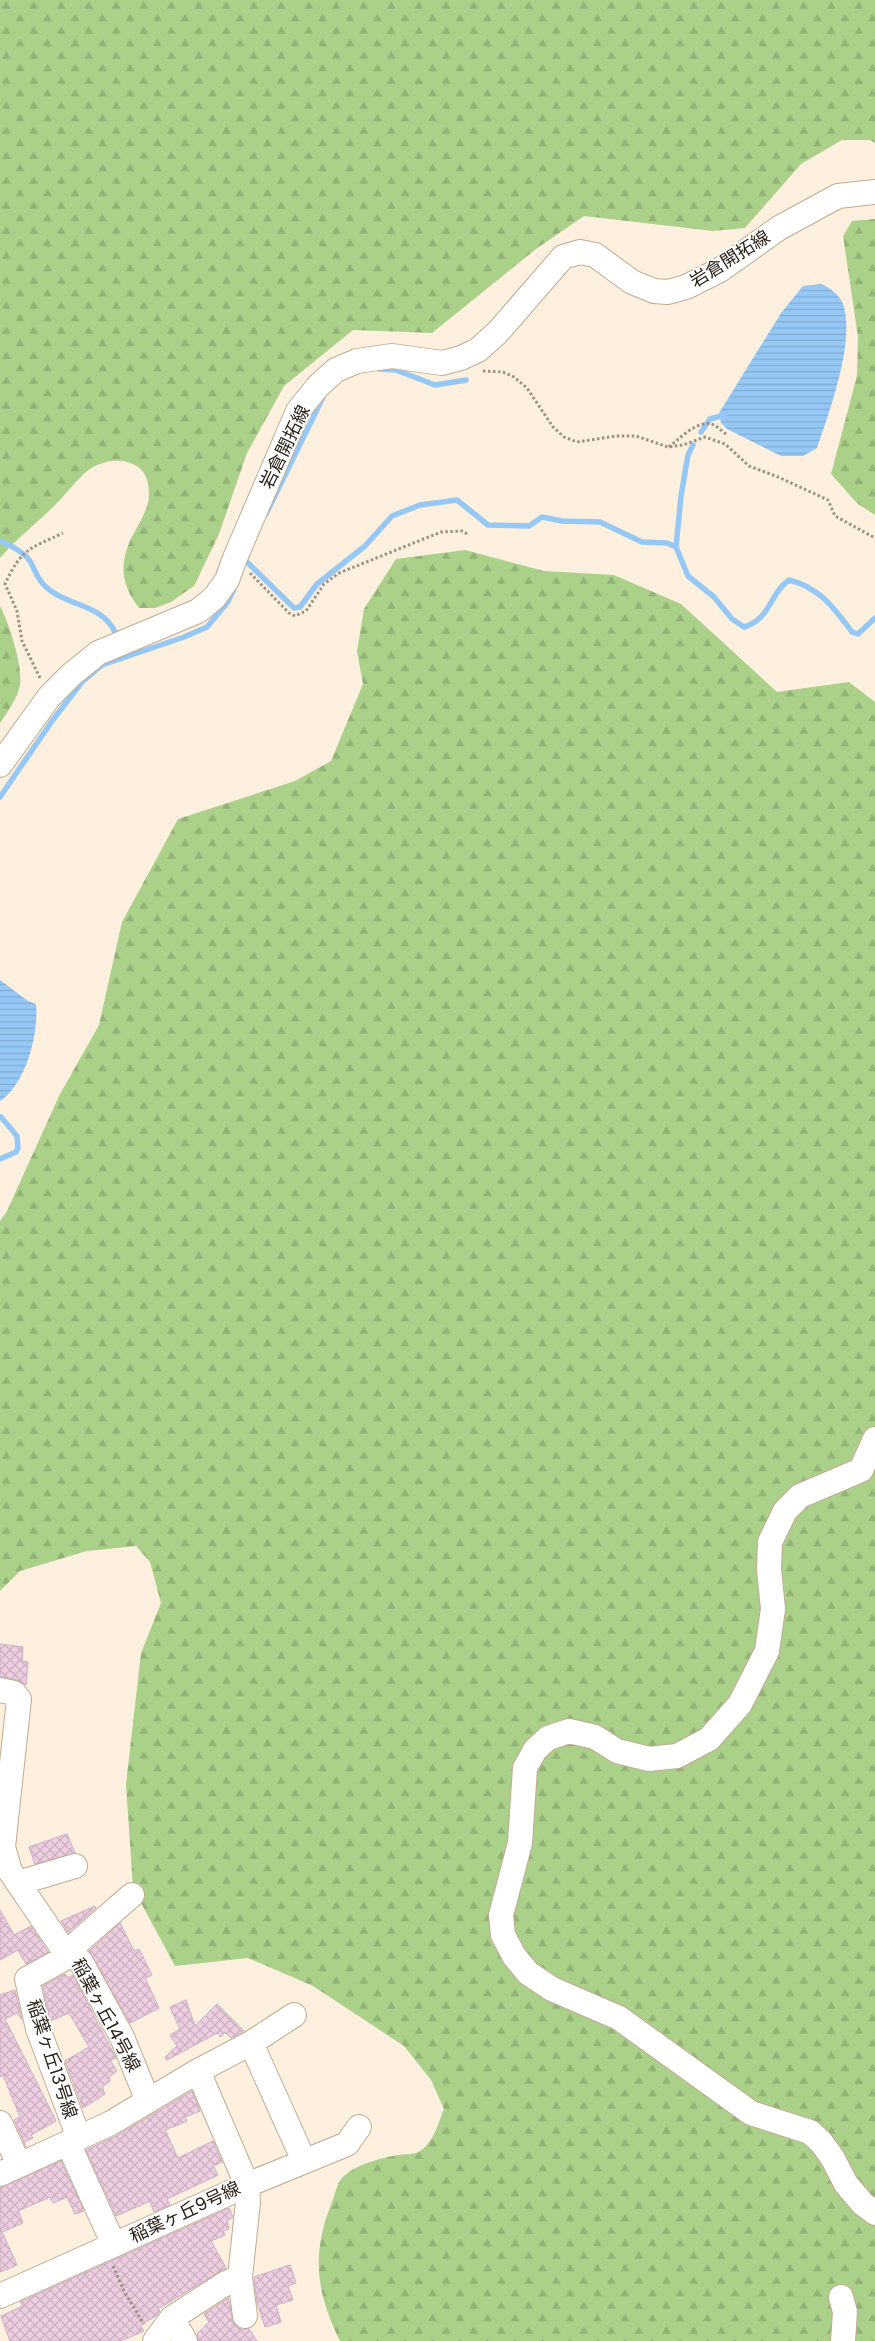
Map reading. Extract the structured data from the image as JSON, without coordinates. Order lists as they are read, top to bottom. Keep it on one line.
{"streets":{"street":["岩倉開拓線","稲葉ヶ丘14号線","稲葉ヶ丘13号線","稲葉ヶ丘9号線"]},"crossings":[["稲葉ヶ丘14号線","稲葉ヶ丘13号線"],["稲葉ヶ丘13号線","稲葉ヶ丘9号線"]]}
